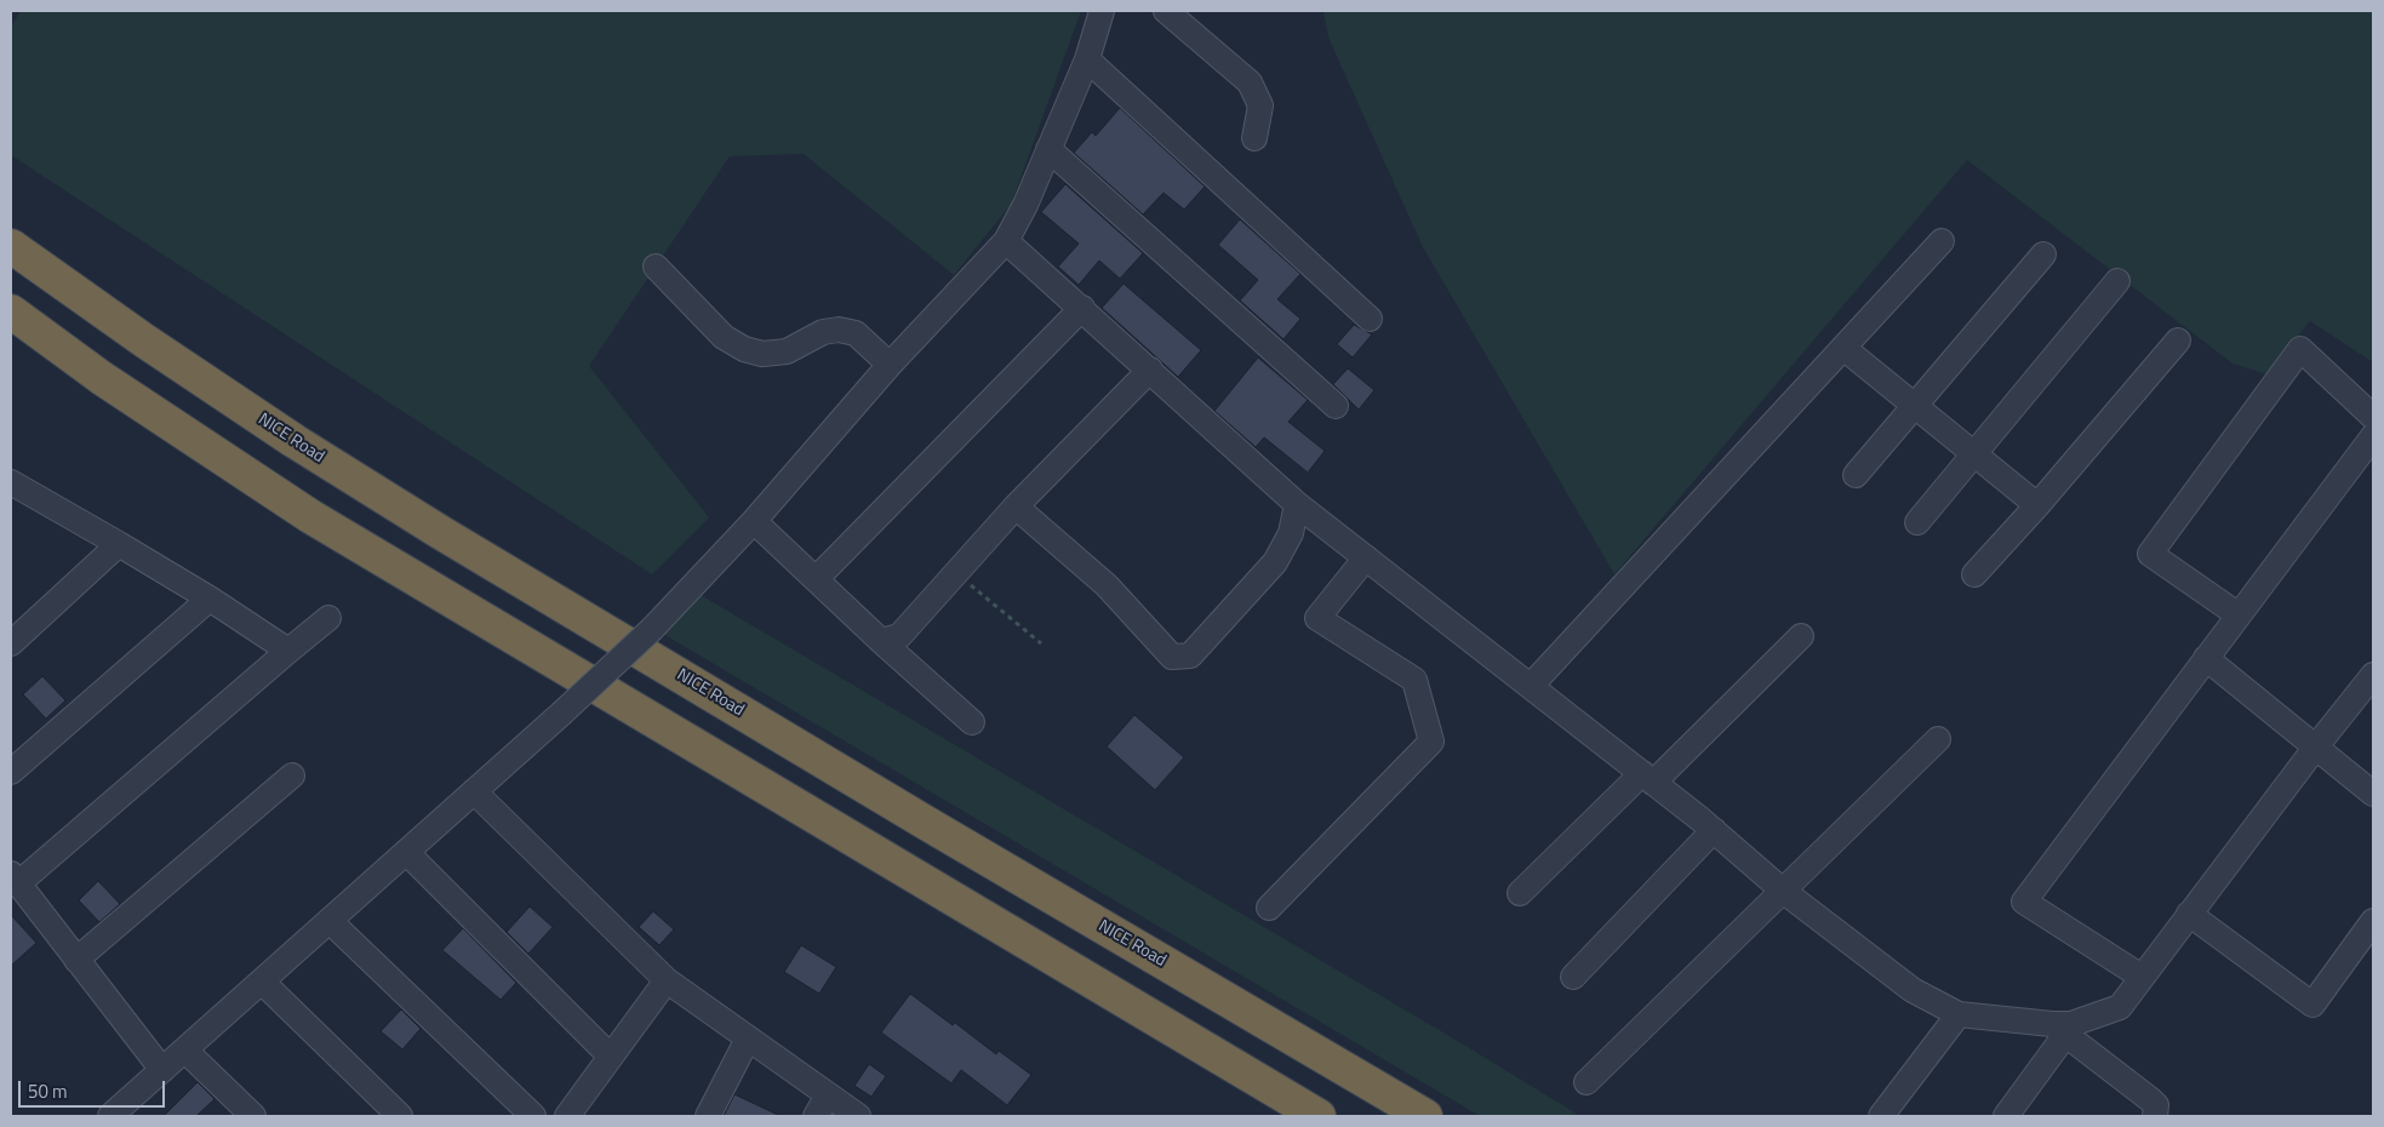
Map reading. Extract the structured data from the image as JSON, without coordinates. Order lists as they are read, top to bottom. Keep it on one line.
{"streets":{"highway":["NICE Road"]},"scale_bar":"50 m"}
